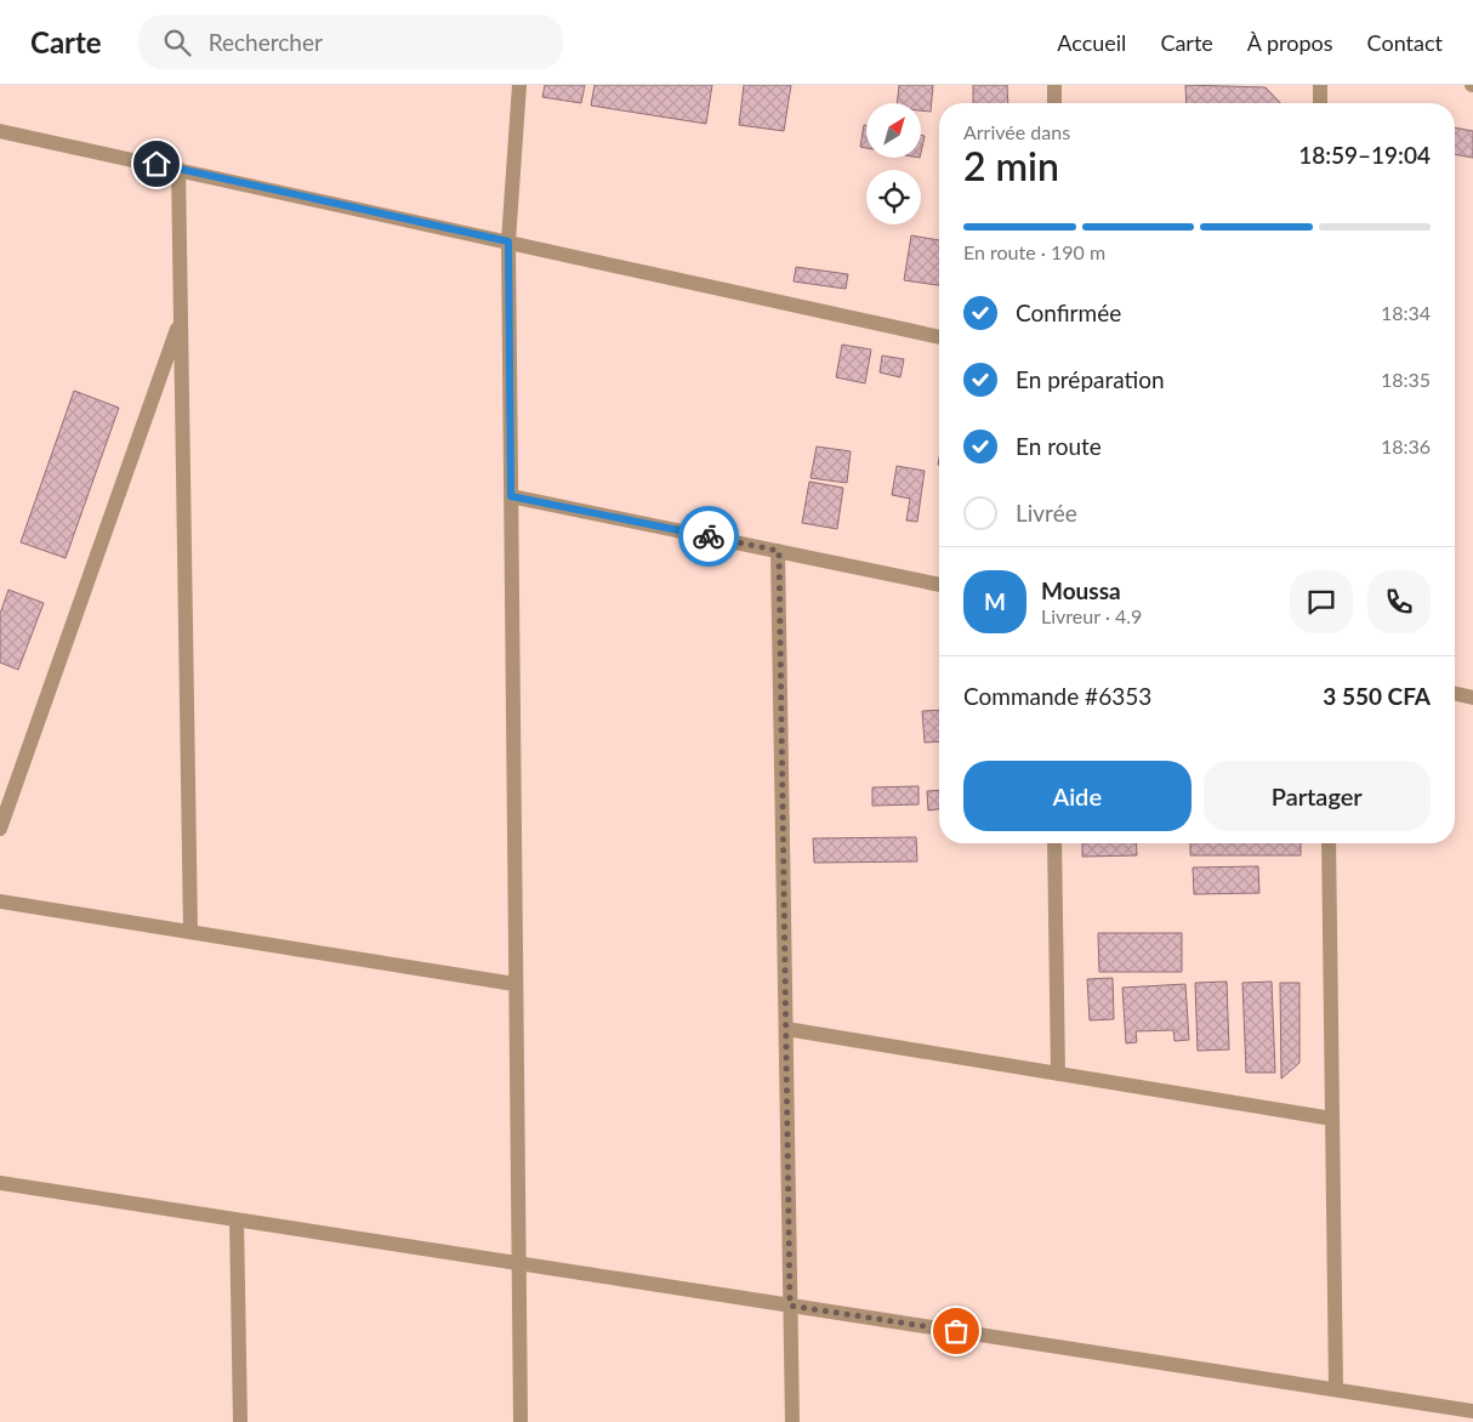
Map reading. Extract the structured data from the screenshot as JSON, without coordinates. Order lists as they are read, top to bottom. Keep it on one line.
{"north":"top right","page":{"header":"Carte","search":"Rechercher","nav":["Accueil","Carte","À propos","Contact"],"heading":["2 min","Arrivée dans","18:59–19:04"],"panel":["Moussa","Livreur · 4.9","Commande #6353","3 550 CFA"],"bar":"En route · 190 m","list":[["Confirmée","18:34"],["En préparation","18:35"],["En route","18:36"],"Livrée"],"round":"M","buttons":["Aide","Partager"]}}
